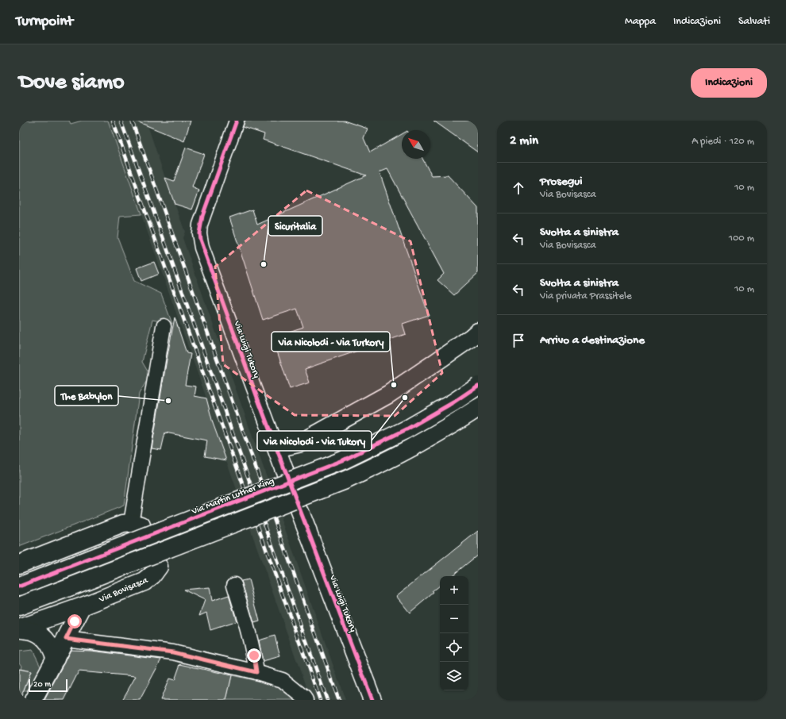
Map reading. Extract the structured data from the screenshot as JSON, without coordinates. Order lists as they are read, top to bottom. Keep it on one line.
{"streets":{"street":["Via Luigi Tukory","Via Martin Luther King","Via Bovisasca"]},"places":["Sicuritalia","Via Nicolodi - Via Turkory","Via Nicolodi - Via Tukory","The Babylon"],"scale_bar":"20 m","north":"top left","page":{"header":"Turnpoint","nav":["Mappa","Indicazioni","Salvati"],"buttons":"Indicazioni","title":"Dove siamo","heading":["2 min","A piedi · 120 m"],"list":[["Prosegui","Via Bovisasca","10 m"],["Svolta a sinistra","Via Bovisasca","100 m"],["Svolta a sinistra","Via privata Prassitele","10 m"],"Arrivo a destinazione"],"map_buttons":["+","−"],"scale":"20 m"}}
